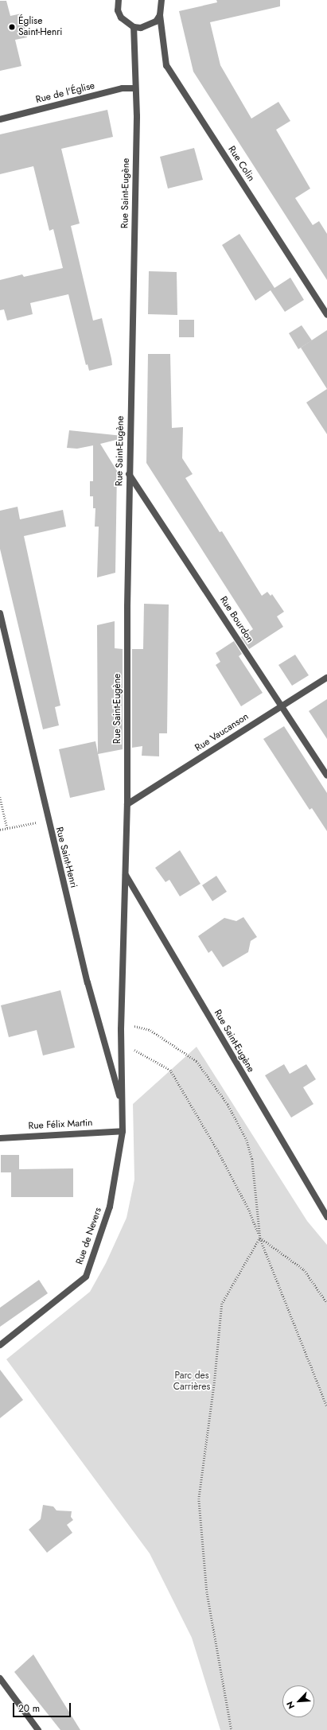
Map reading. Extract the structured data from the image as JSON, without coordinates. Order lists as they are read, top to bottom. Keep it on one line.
{"streets":{"street":["Rue de l'Église","Rue Colin","Rue Saint-Eugène","Rue Bourdon","Rue Vaucanson","Rue Saint-Henri","Rue Félix Martin","Rue de Nevers"]},"crossings":[["Rue de l'Église","Rue Saint-Eugène"],["Rue Saint-Eugène","Rue Bourdon"],["Rue Saint-Eugène","Rue Vaucanson"],["Rue Saint-Eugène","Rue Saint-Henri"],["Rue Saint-Eugène","Rue Félix Martin"],["Rue Saint-Eugène","Rue de Nevers"],["Rue Bourdon","Rue Vaucanson"],["Rue Félix Martin","Rue de Nevers"]],"parks":["Parc des Carrières"],"places":["Église Saint-Henri"],"scale_bar":"20 m","north":"bottom left"}
